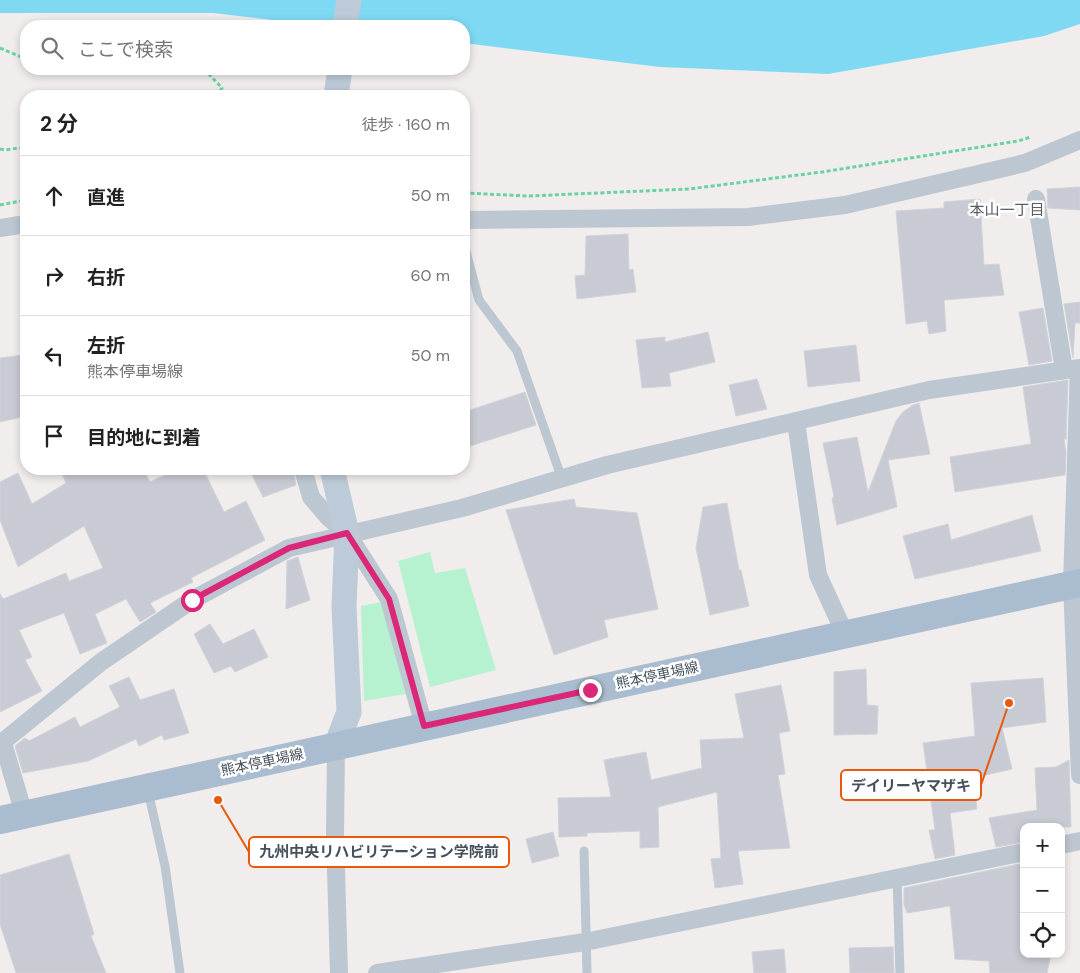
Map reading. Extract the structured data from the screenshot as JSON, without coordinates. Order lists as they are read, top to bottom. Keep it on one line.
{"streets":{"main road":["熊本停車場線"]},"districts":["本山一丁目"],"places":["デイリーヤマザキ","九州中央リハビリテーション学院前"],"page":{"search":"ここで検索","heading":["2 分","徒歩 · 160 m"],"list":[["直進","50 m"],["右折","60 m"],["左折","熊本停車場線","50 m"],"目的地に到着"],"map_buttons":["+","−"]}}
